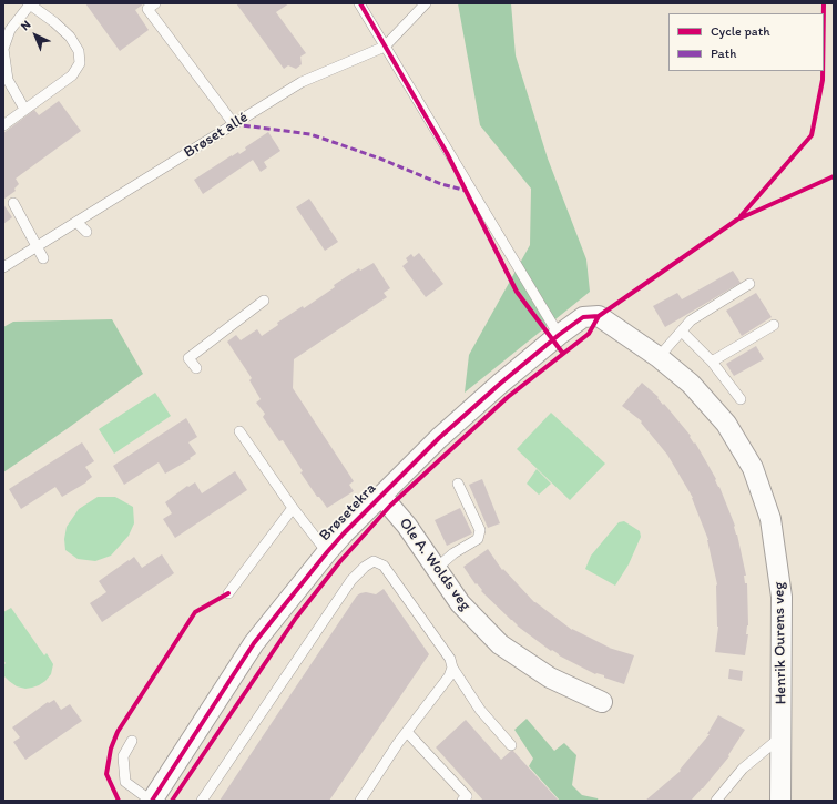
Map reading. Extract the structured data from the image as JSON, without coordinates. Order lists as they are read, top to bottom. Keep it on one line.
{"streets":{"street":["Brøsetekra","Ole A. Wolds veg","Henrik Ourens veg"],"lane":["Brøset allé"]},"crossings":[["Brøsetekra","Ole A. Wolds veg"],["Brøsetekra","Henrik Ourens veg"]],"legend":["Cycle path","Path"],"north":"top left"}
